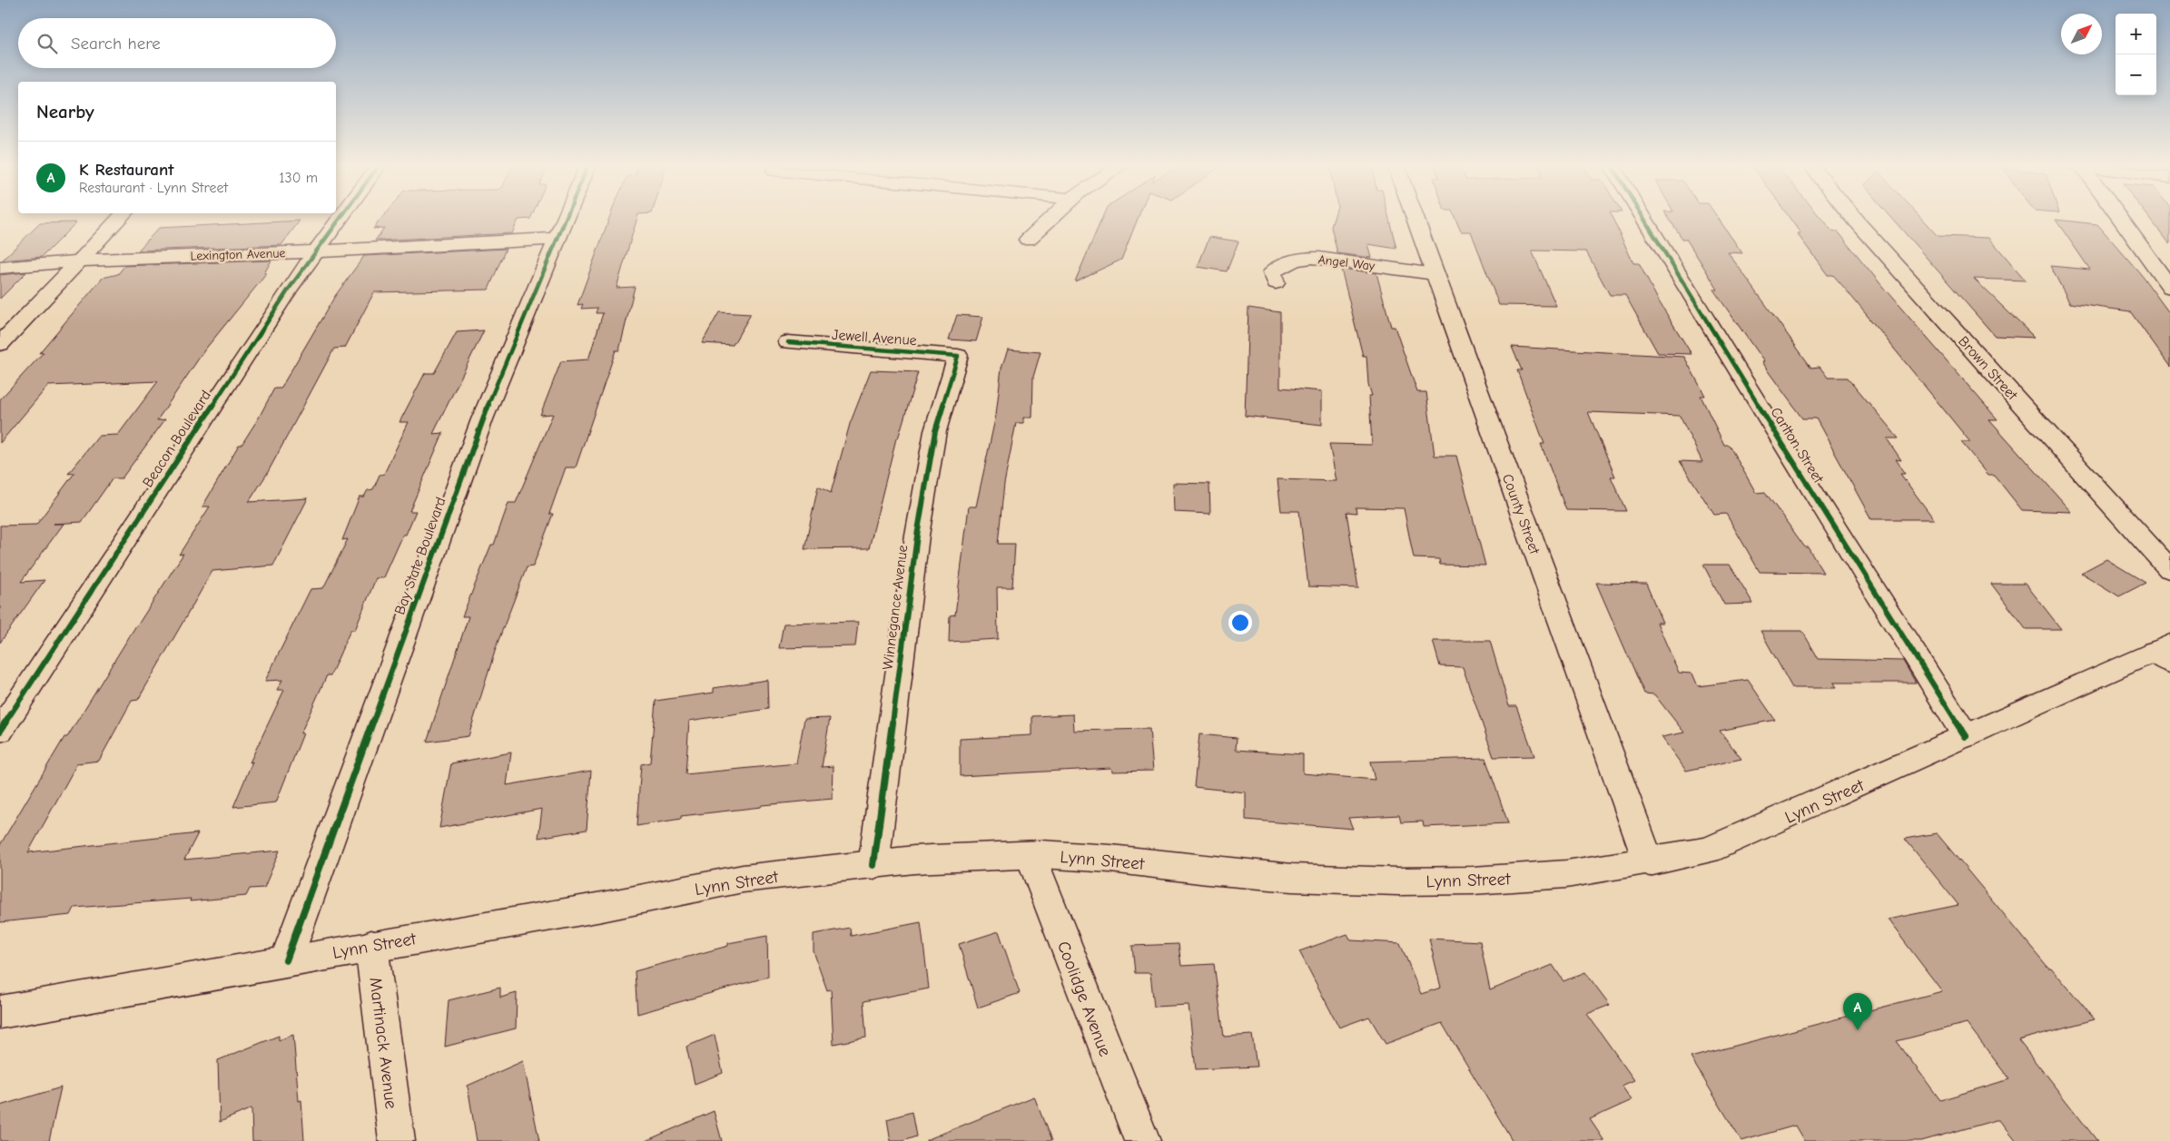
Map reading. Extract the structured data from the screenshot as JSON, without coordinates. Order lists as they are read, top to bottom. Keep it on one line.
{"streets":{"street":["Lexington Avenue","Angel Way","Jewell Avenue","Brown Street","Beacon Boulevard","Carlton Street","County Street","Bay State Boulevard","Winnegance Avenue","Lynn Street","Coolidge Avenue","Martinack Avenue"]},"crossings":[["Lexington Avenue","Beacon Boulevard"],["Lexington Avenue","Bay State Boulevard"],["Angel Way","County Street"],["Jewell Avenue","Winnegance Avenue"],["Carlton Street","Lynn Street"],["County Street","Lynn Street"],["Bay State Boulevard","Lynn Street"],["Winnegance Avenue","Lynn Street"],["Lynn Street","Coolidge Avenue"],["Lynn Street","Martinack Avenue"]],"north":"top right","page":{"map_buttons":["+","−"],"search":"Search here","heading":"Nearby","list":[{"mark":"A","name":"K Restaurant","note":"Restaurant · Lynn Street","value":"130 m"}],"pins":"A"}}
